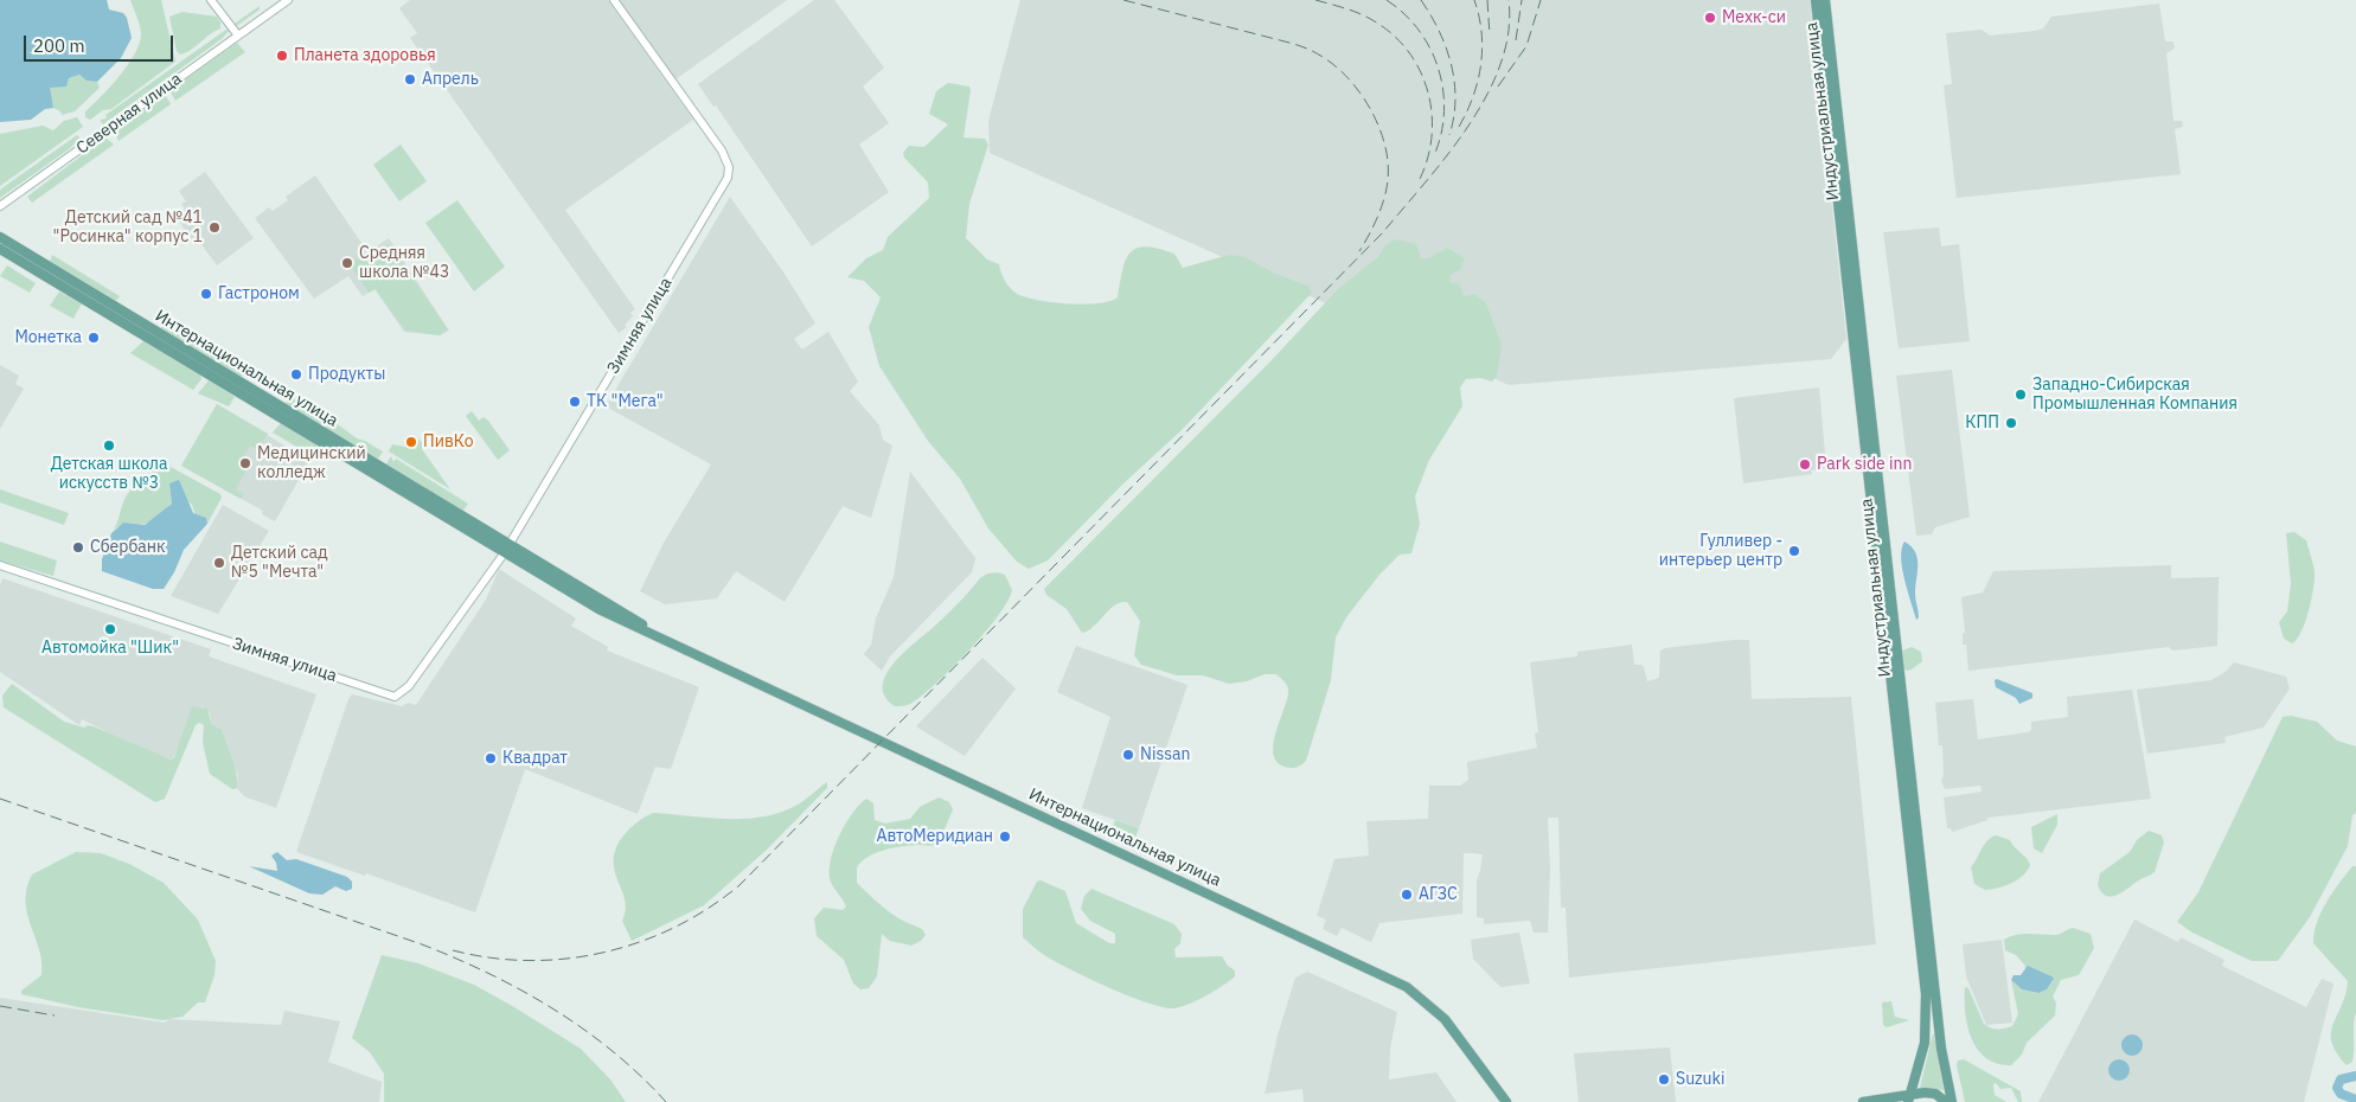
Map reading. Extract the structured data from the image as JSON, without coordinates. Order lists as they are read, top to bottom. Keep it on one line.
{"streets":{"main road":["Индустриальная улица","Северная улица","Зимняя улица","Интернациональная улица"]},"crossings":[["Зимняя улица","Интернациональная улица"]],"places":["Мехк-си","Планета здоровья","Апрель","Детский сад №41 \"Росинка\" корпус 1","Средняя школа №43","Гастроном","Монетка","Продукты","Западно-Сибирская Промышленная Компания","ТК \"Мега\"","КПП","ПивКо","Детская школа искусств №3","Медицинский колледж","Park side inn","Сбербанк","Гулливер - интерьер центр","Детский сад №5 \"Мечта\"","Автомойка \"Шик\"","Nissan","Квадрат","АвтоМеридиан","АГЗС","Suzuki"],"scale_bar":"200 m"}
